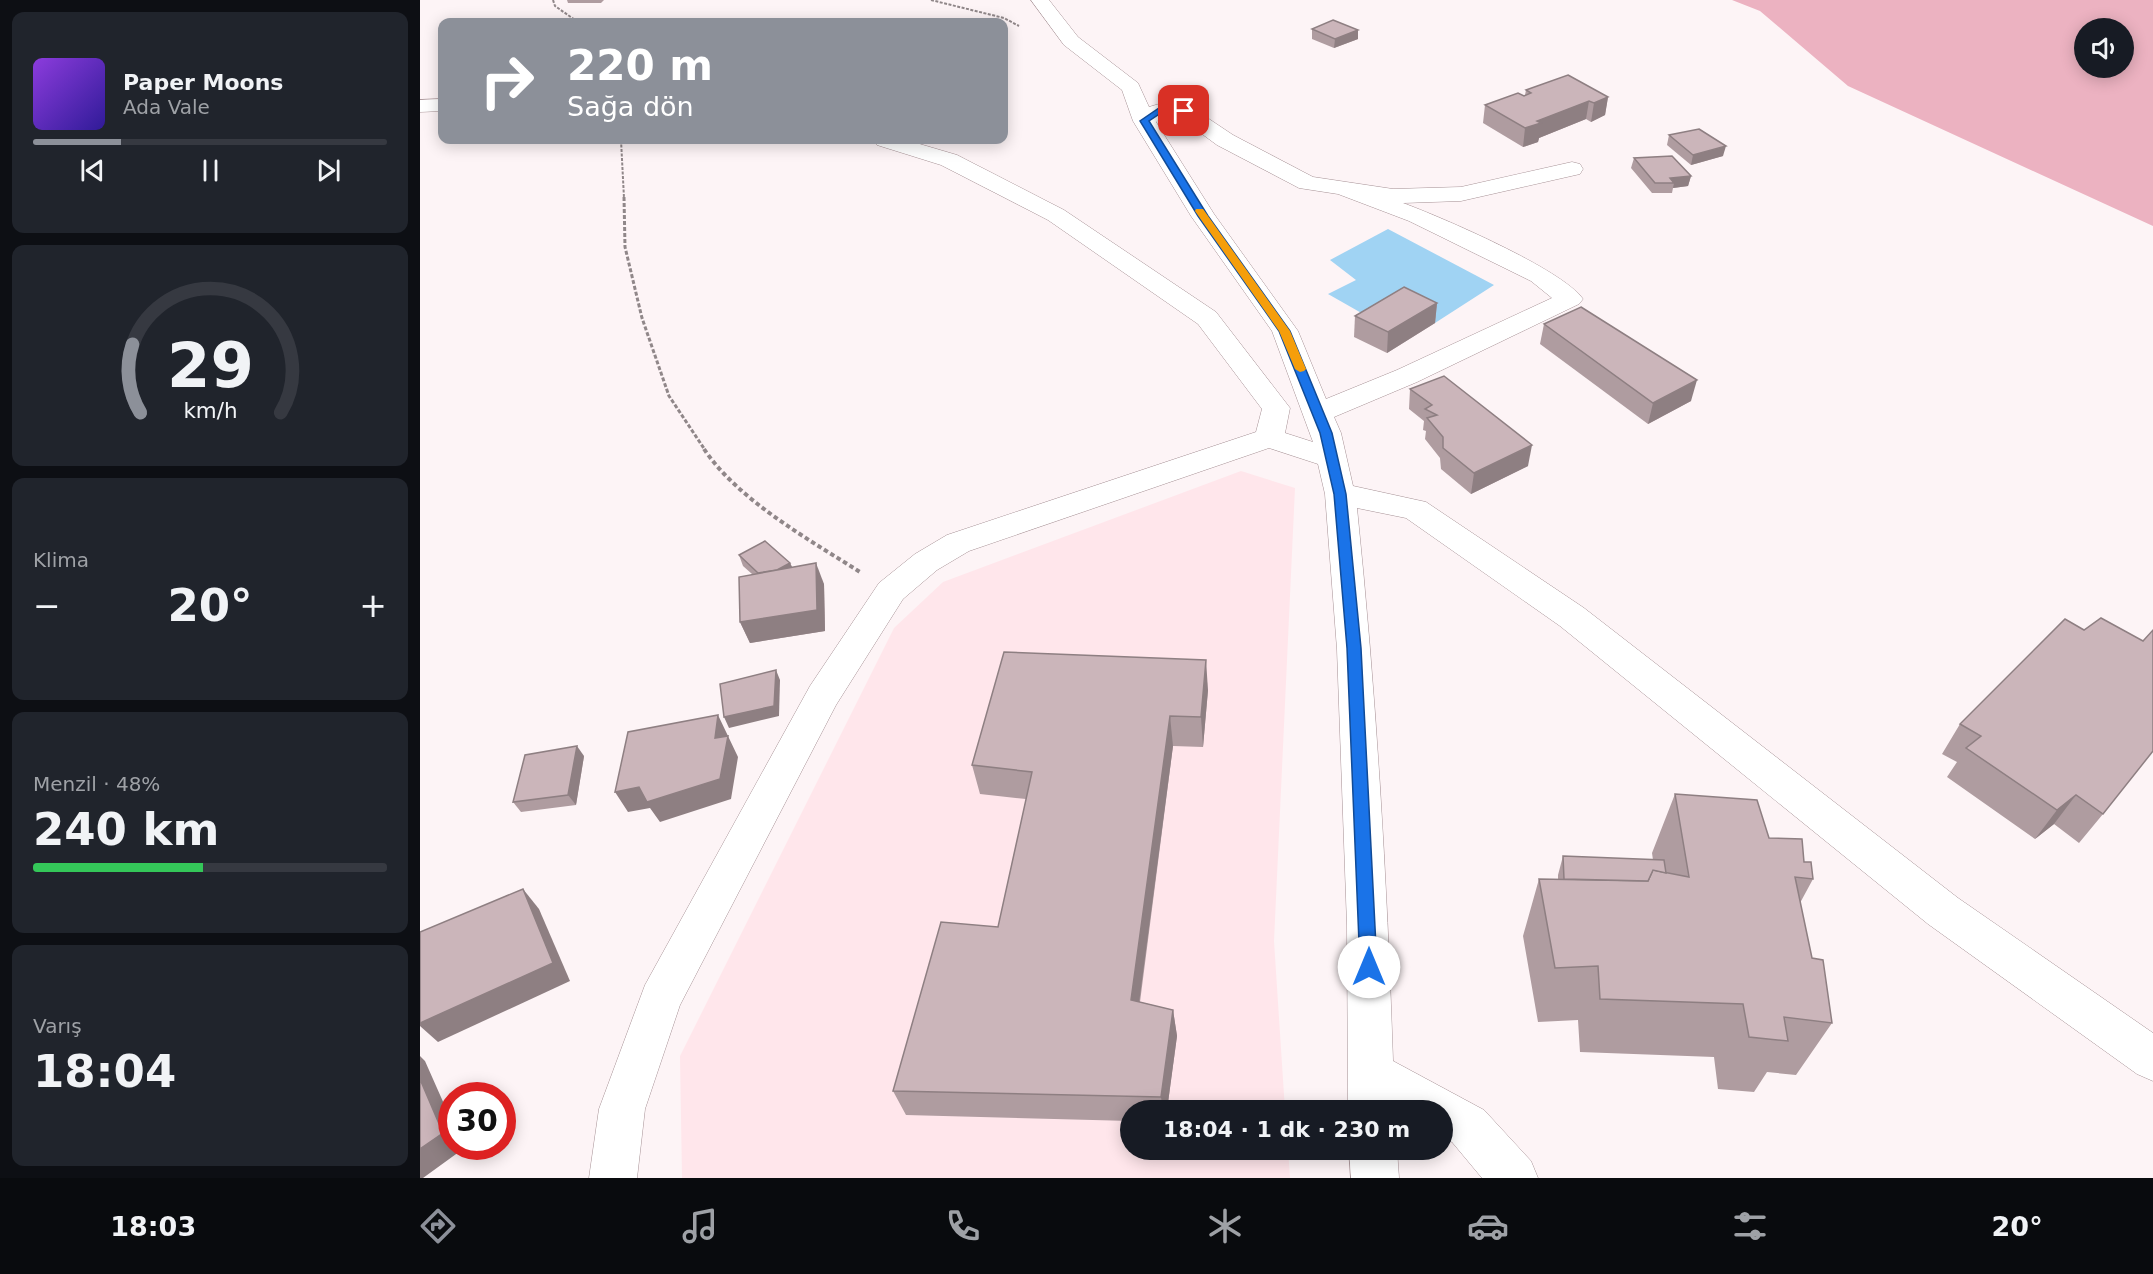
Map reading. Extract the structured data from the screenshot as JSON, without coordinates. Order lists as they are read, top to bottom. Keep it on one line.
{"page":{"turn":["220 m","Sağa dön"],"song":["Paper Moons","Ada Vale"],"tile":["Klima",["Menzil · 48%","240 km"],["Varış","18:04"]],"heat":["−","20°","+"],"limit":"30","trip":"18:04 · 1 dk · 230 m","tabs":["18:03","20°"],"gauge":["29","km/h"]}}
